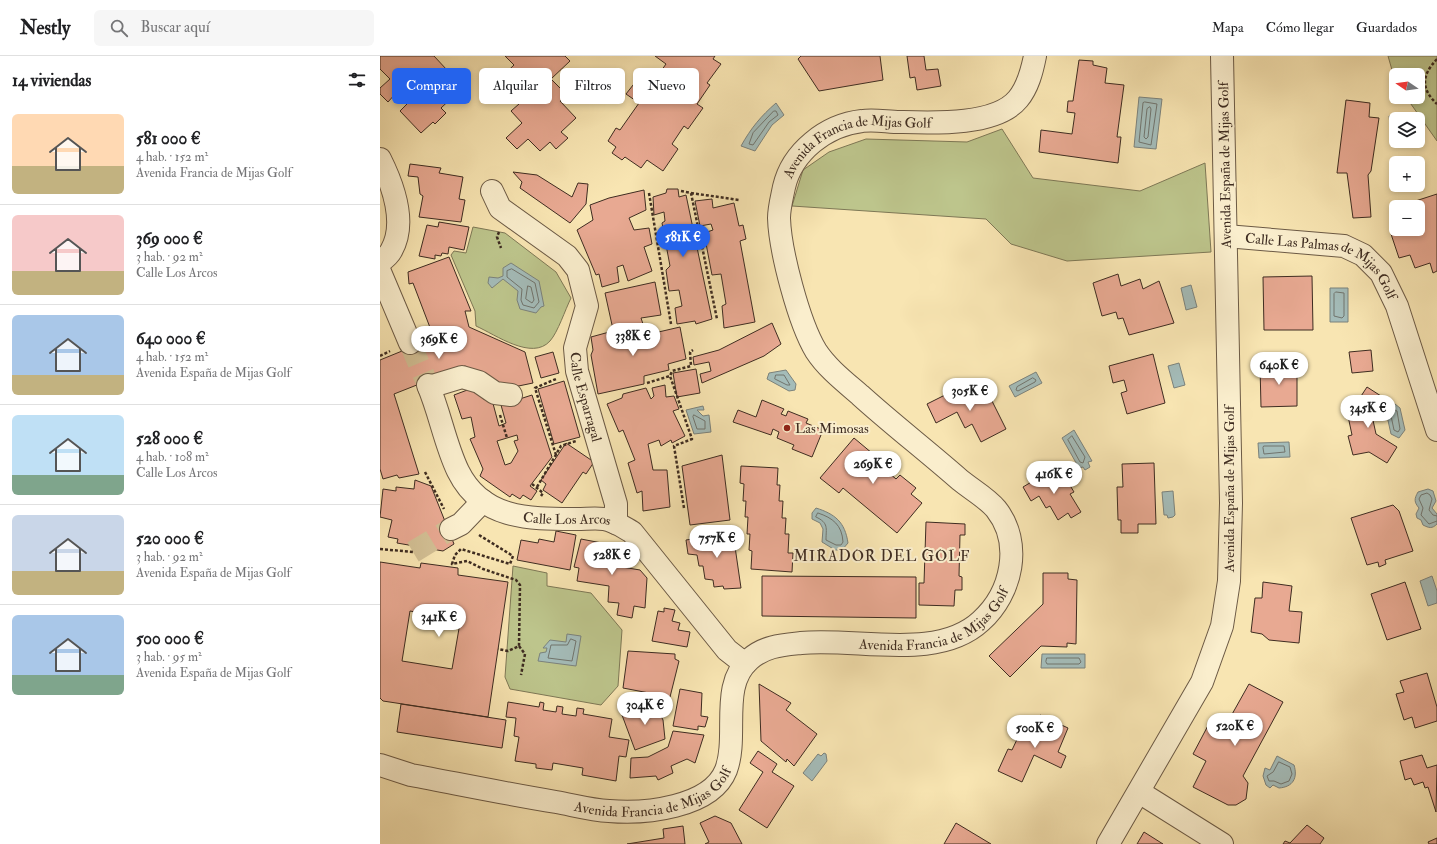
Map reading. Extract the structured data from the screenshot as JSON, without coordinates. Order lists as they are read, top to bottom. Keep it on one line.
{"streets":{"street":["Avenida Francia de Mijas Golf","Avenida España de Mijas Golf","Calle Las Palmas de Mijas Golf","Calle Esparragal","Calle Los Arcos"]},"crossings":[["Avenida Francia de Mijas Golf","Calle Los Arcos"],["Avenida España de Mijas Golf","Calle Las Palmas de Mijas Golf"],["Calle Esparragal","Calle Los Arcos"]],"districts":["MIRADOR DEL GOLF"],"places":["Las Mimosas"],"north":"left","page":{"header":"Nestly","search":"Buscar aquí","nav":["Mapa","Cómo llegar","Guardados"],"heading":"14 viviendas","map_buttons":["+","−"],"chip":["Comprar","Alquilar","Filtros","Nuevo"],"list":[{"name":"581 000 €","note":"4 hab. · 152 m² · Avenida Francia de Mijas Golf"},{"name":"369 000 €","note":"3 hab. · 92 m² · Calle Los Arcos"},{"name":"640 000 €","note":"4 hab. · 152 m² · Avenida España de Mijas Golf"},{"name":"528 000 €","note":"4 hab. · 108 m² · Calle Los Arcos"},{"name":"520 000 €","note":"3 hab. · 92 m² · Avenida España de Mijas Golf"},{"name":"500 000 €","note":"3 hab. · 95 m² · Avenida España de Mijas Golf"}],"price":["581K €","338K €","369K €","640K €","305K €","345K €","269K €","416K €","757K €","528K €","341K €","304K €","520K €","500K €"]}}
